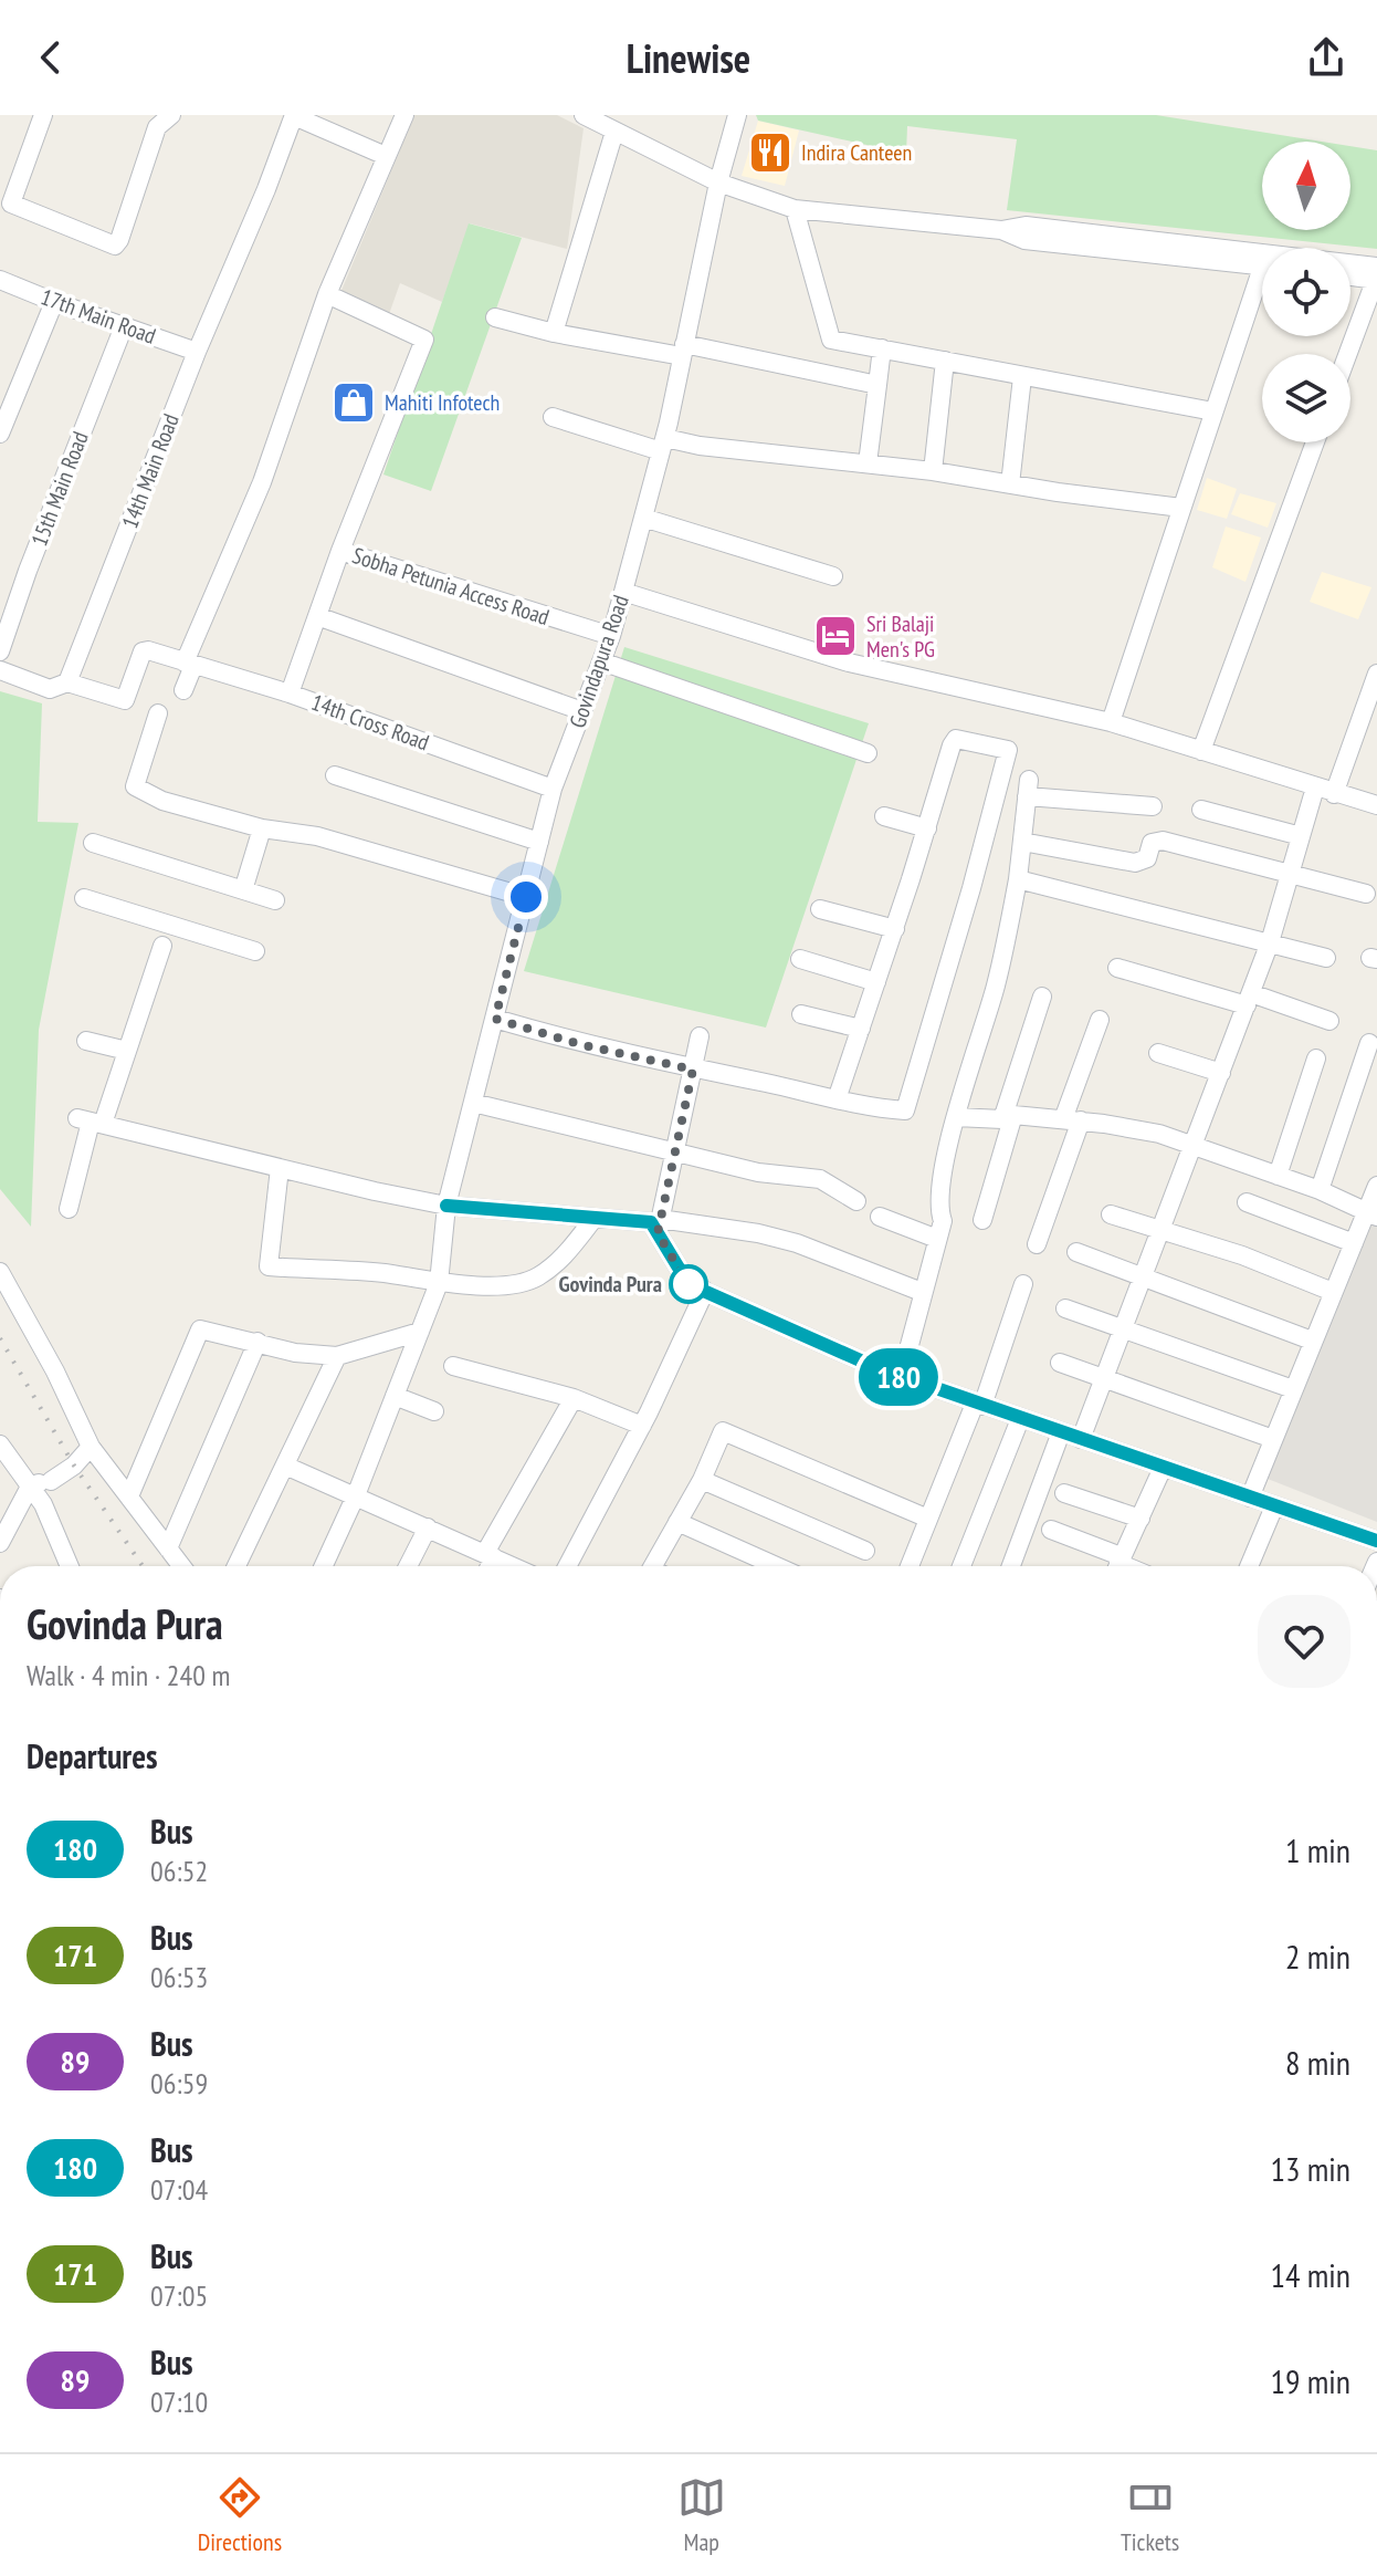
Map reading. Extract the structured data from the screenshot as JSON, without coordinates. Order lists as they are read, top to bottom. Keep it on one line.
{"streets":{"street":["17th Main Road","14th Main Road","15th Main Road","Sobha Petunia Access Road","Govindapura Road","14th Cross Road"]},"crossings":[["17th Main Road","14th Main Road"],["17th Main Road","15th Main Road"],["Sobha Petunia Access Road","Govindapura Road"],["Govindapura Road","14th Cross Road"]],"places":{"restaurant":["Indira Canteen"],"shop":["Mahiti Infotech"],"hotel":["Sri Balaji Men's PG"],"other":["Govinda Pura"]},"lines":["bus line 180"],"north":"top","page":{"header":"Linewise","on_map":"180","heading":[["Govinda Pura","Walk · 4 min · 240 m"],"Departures"],"list":[{"mark":"180","name":"Bus","note":"06:52","value":"1 min"},{"mark":"171","name":"Bus","note":"06:53","value":"2 min"},{"mark":"89","name":"Bus","note":"06:59","value":"8 min"},{"mark":"180","name":"Bus","note":"07:04","value":"13 min"},{"mark":"171","name":"Bus","note":"07:05","value":"14 min"},{"mark":"89","name":"Bus","note":"07:10","value":"19 min"}],"tabs":["Directions","Map","Tickets"]}}
